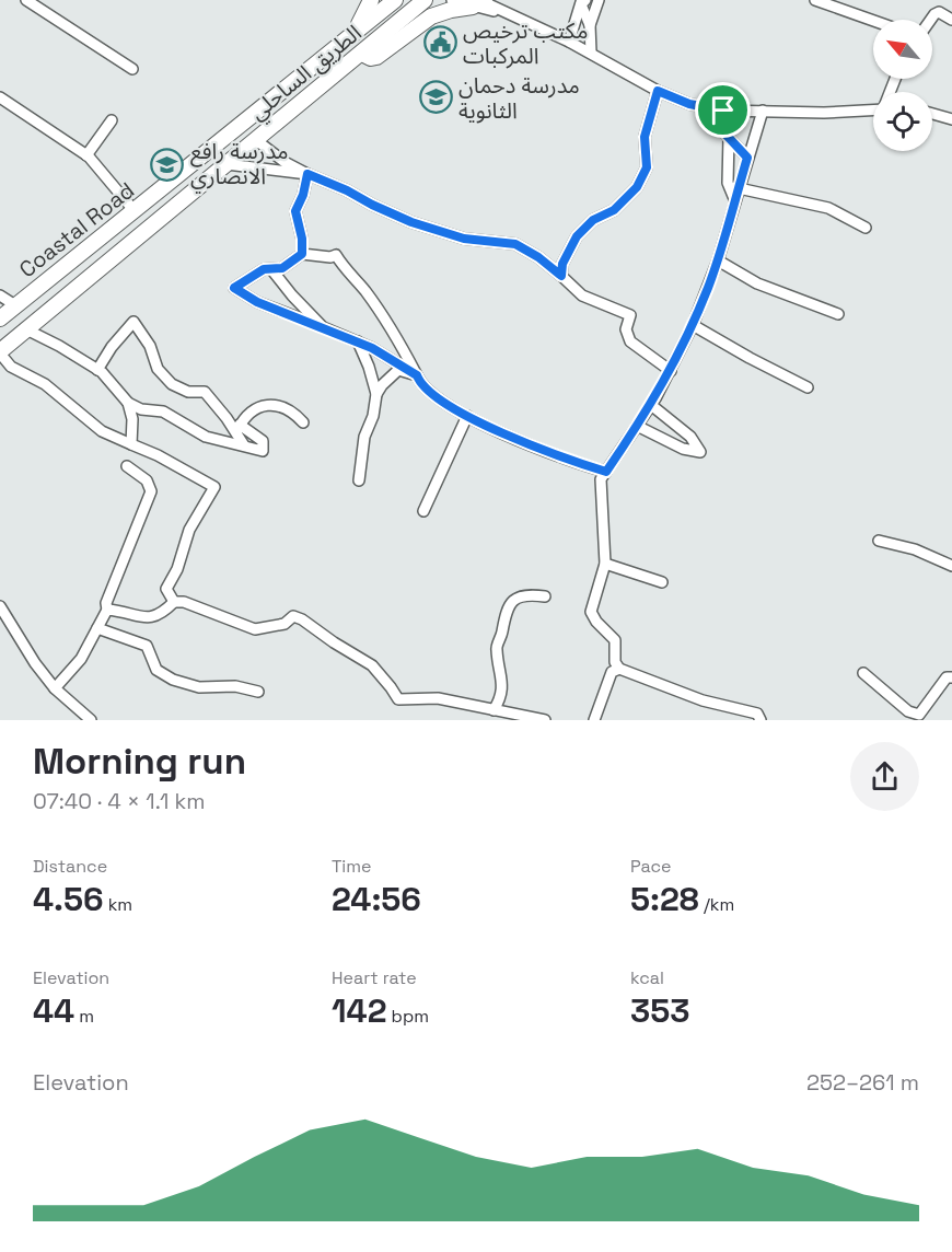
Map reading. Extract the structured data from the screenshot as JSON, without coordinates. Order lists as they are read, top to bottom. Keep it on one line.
{"streets":{"highway":["الطريق الساحلي","Coastal Road"]},"places":{"public building":["مكتب ترخيص المركبات"],"school or university":["مدرسة دحمان الثانوية","مدرسة رافع الانصاري"]},"north":"top left","page":{"heading":["Morning run","07:40 · 4 × 1.1 km"],"stats":[["Distance","4.56 km"],["Time","24:56"],["Pace","5:28 /km"],["Elevation","44 m"],["Heart rate","142 bpm"],["kcal","353"]],"chart":["Elevation","252–261 m"]}}
